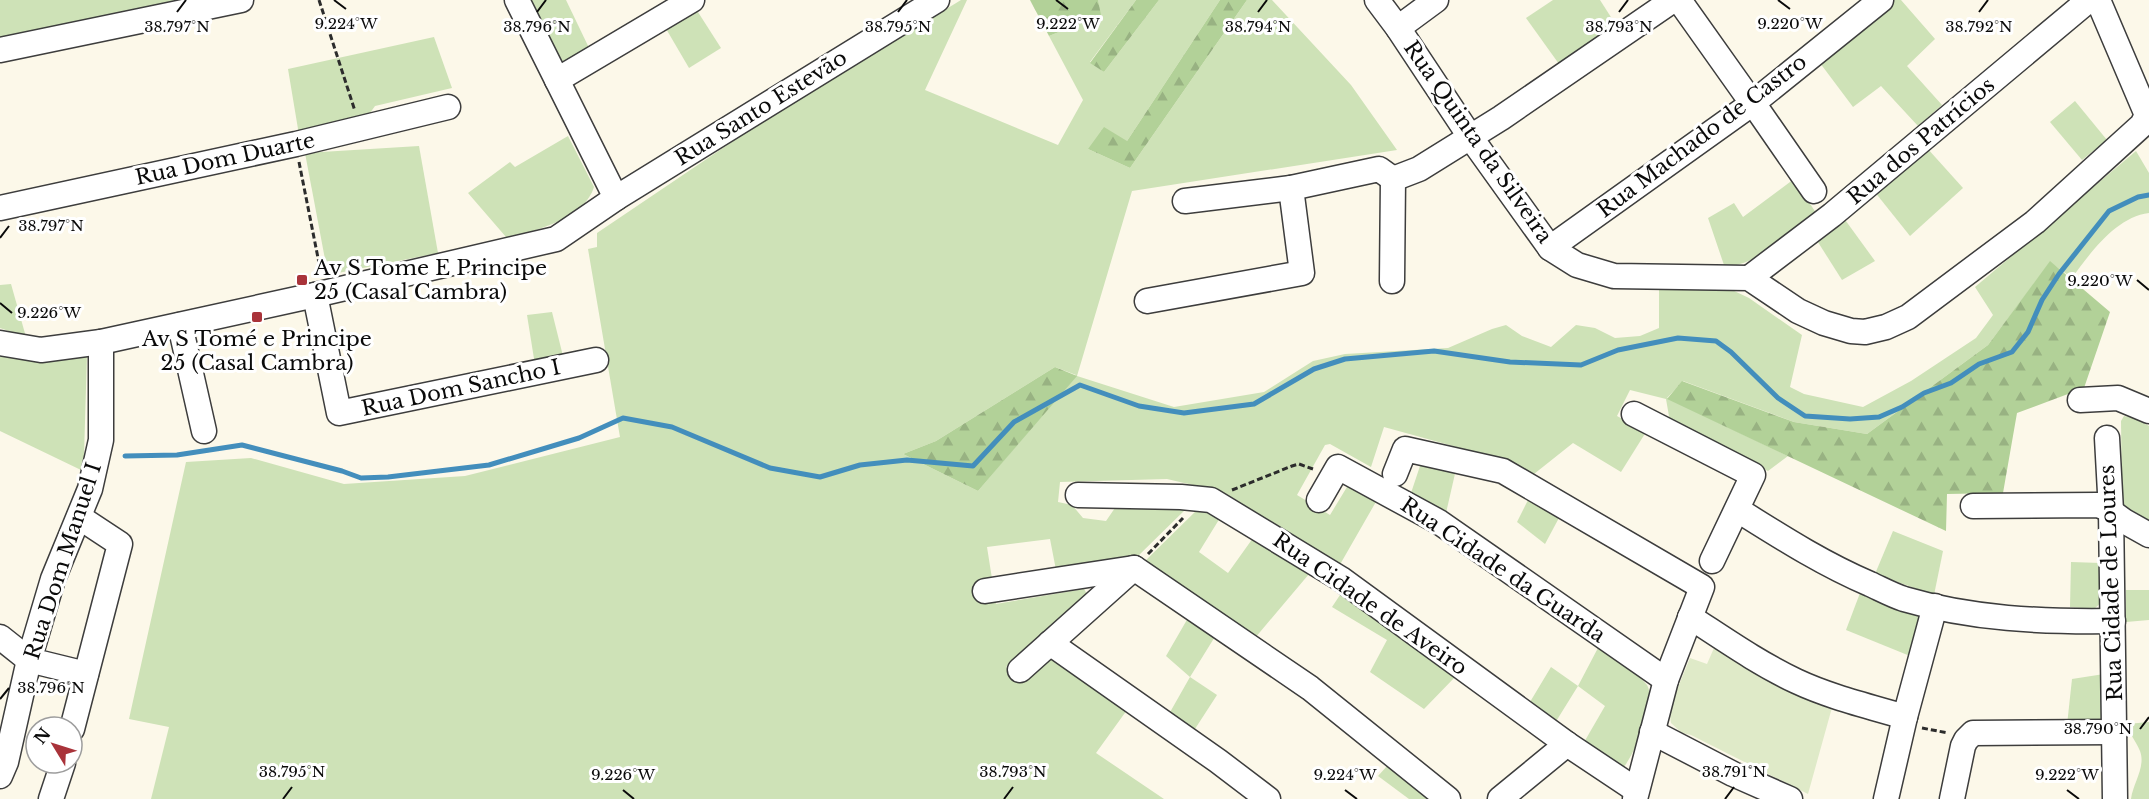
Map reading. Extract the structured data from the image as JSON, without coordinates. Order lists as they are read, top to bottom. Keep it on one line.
{"streets":{"street":["Rua Santo Estevão","Rua Machado de Castro","Rua dos Patrícios","Rua Quinta da Silveira","Rua Dom Duarte","Rua Dom Sancho I","Rua Dom Manuel I","Rua Cidade da Guarda","Rua Cidade de Loures","Rua Cidade de Aveiro"]},"crossings":[["Rua Santo Estevão","Rua Dom Sancho I"],["Rua Santo Estevão","Rua Dom Manuel I"],["Rua Machado de Castro","Rua Quinta da Silveira"],["Rua dos Patrícios","Rua Quinta da Silveira"]],"places":{"transit":["Av S Tome E Principe 25 (Casal Cambra)","Av S Tomé e Principe 25 (Casal Cambra)"]},"north":"top left","coordinates":["9.224°W","9.222°W","9.220°W","38.797°N","38.796°N","38.795°N","38.794°N","38.793°N","38.792°N","9.226°W","38.790°N","38.791°N"]}
